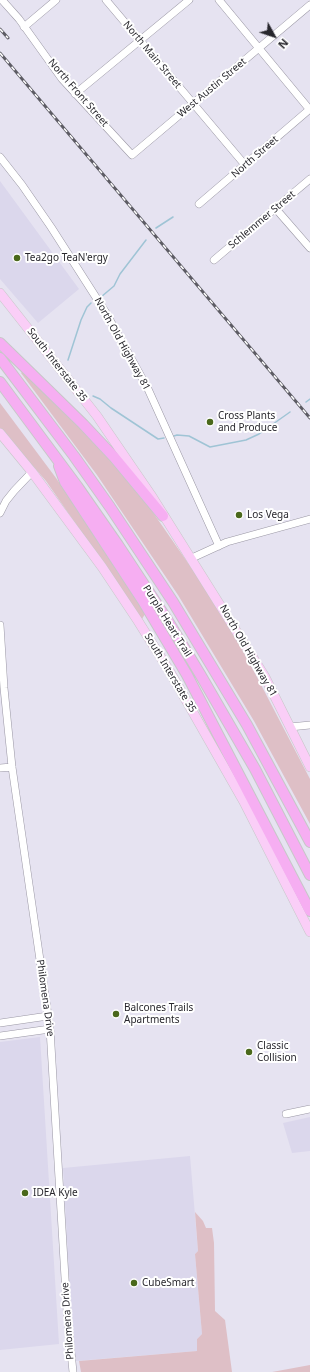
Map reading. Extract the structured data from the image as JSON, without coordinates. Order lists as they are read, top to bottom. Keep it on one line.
{"streets":{"highway":["Purple Heart Trail"],"main road":["North Old Highway 81","South Interstate 35"],"street":["North Main Street","West Austin Street","North Front Street","North Street","Schlemmer Street","Philomena Drive"]},"crossings":[["North Main Street","West Austin Street"],["North Main Street","North Street"],["West Austin Street","North Front Street"],["North Old Highway 81","South Interstate 35"]],"places":["Tea2go TeaN'ergy","Cross Plants and Produce","Los Vega","Balcones Trails Apartments","Classic Collision","IDEA Kyle","CubeSmart"],"north":"bottom right"}
